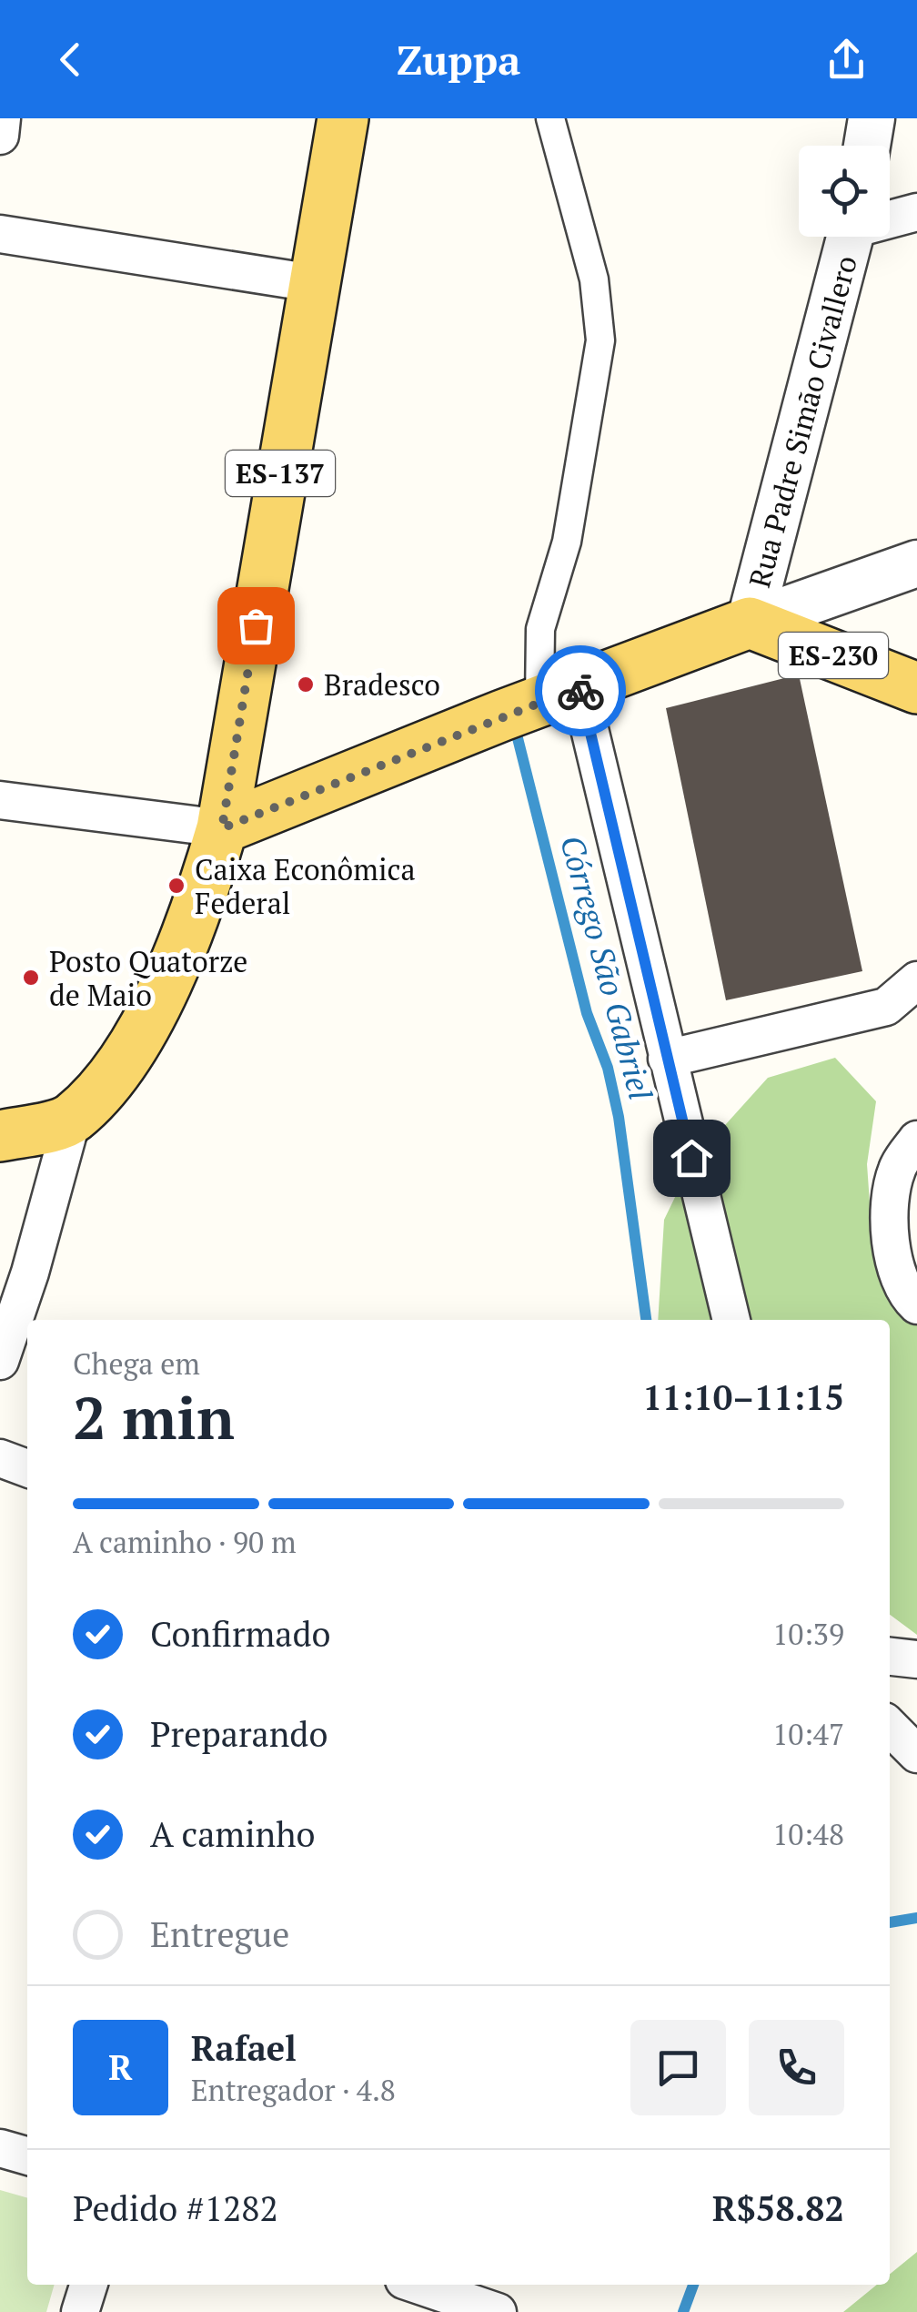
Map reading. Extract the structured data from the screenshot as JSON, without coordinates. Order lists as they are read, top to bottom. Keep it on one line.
{"streets":{"main road":["ES-137","ES-230"],"street":["Rua Padre Simão Civallero"]},"crossings":[["Rua Padre Simão Civallero","ES-230"]],"water":["Córrego São Gabriel"],"places":["Bradesco","Caixa Econômica Federal","Posto Quatorze de Maio"],"page":{"header":"Zuppa","heading":["2 min","Chega em","11:10–11:15"],"panel":["Rafael","Entregador · 4.8","Pedido #1282","R$58.82"],"bar":"A caminho · 90 m","list":[["Confirmado","10:39"],["Preparando","10:47"],["A caminho","10:48"],"Entregue"],"round":"R"}}
